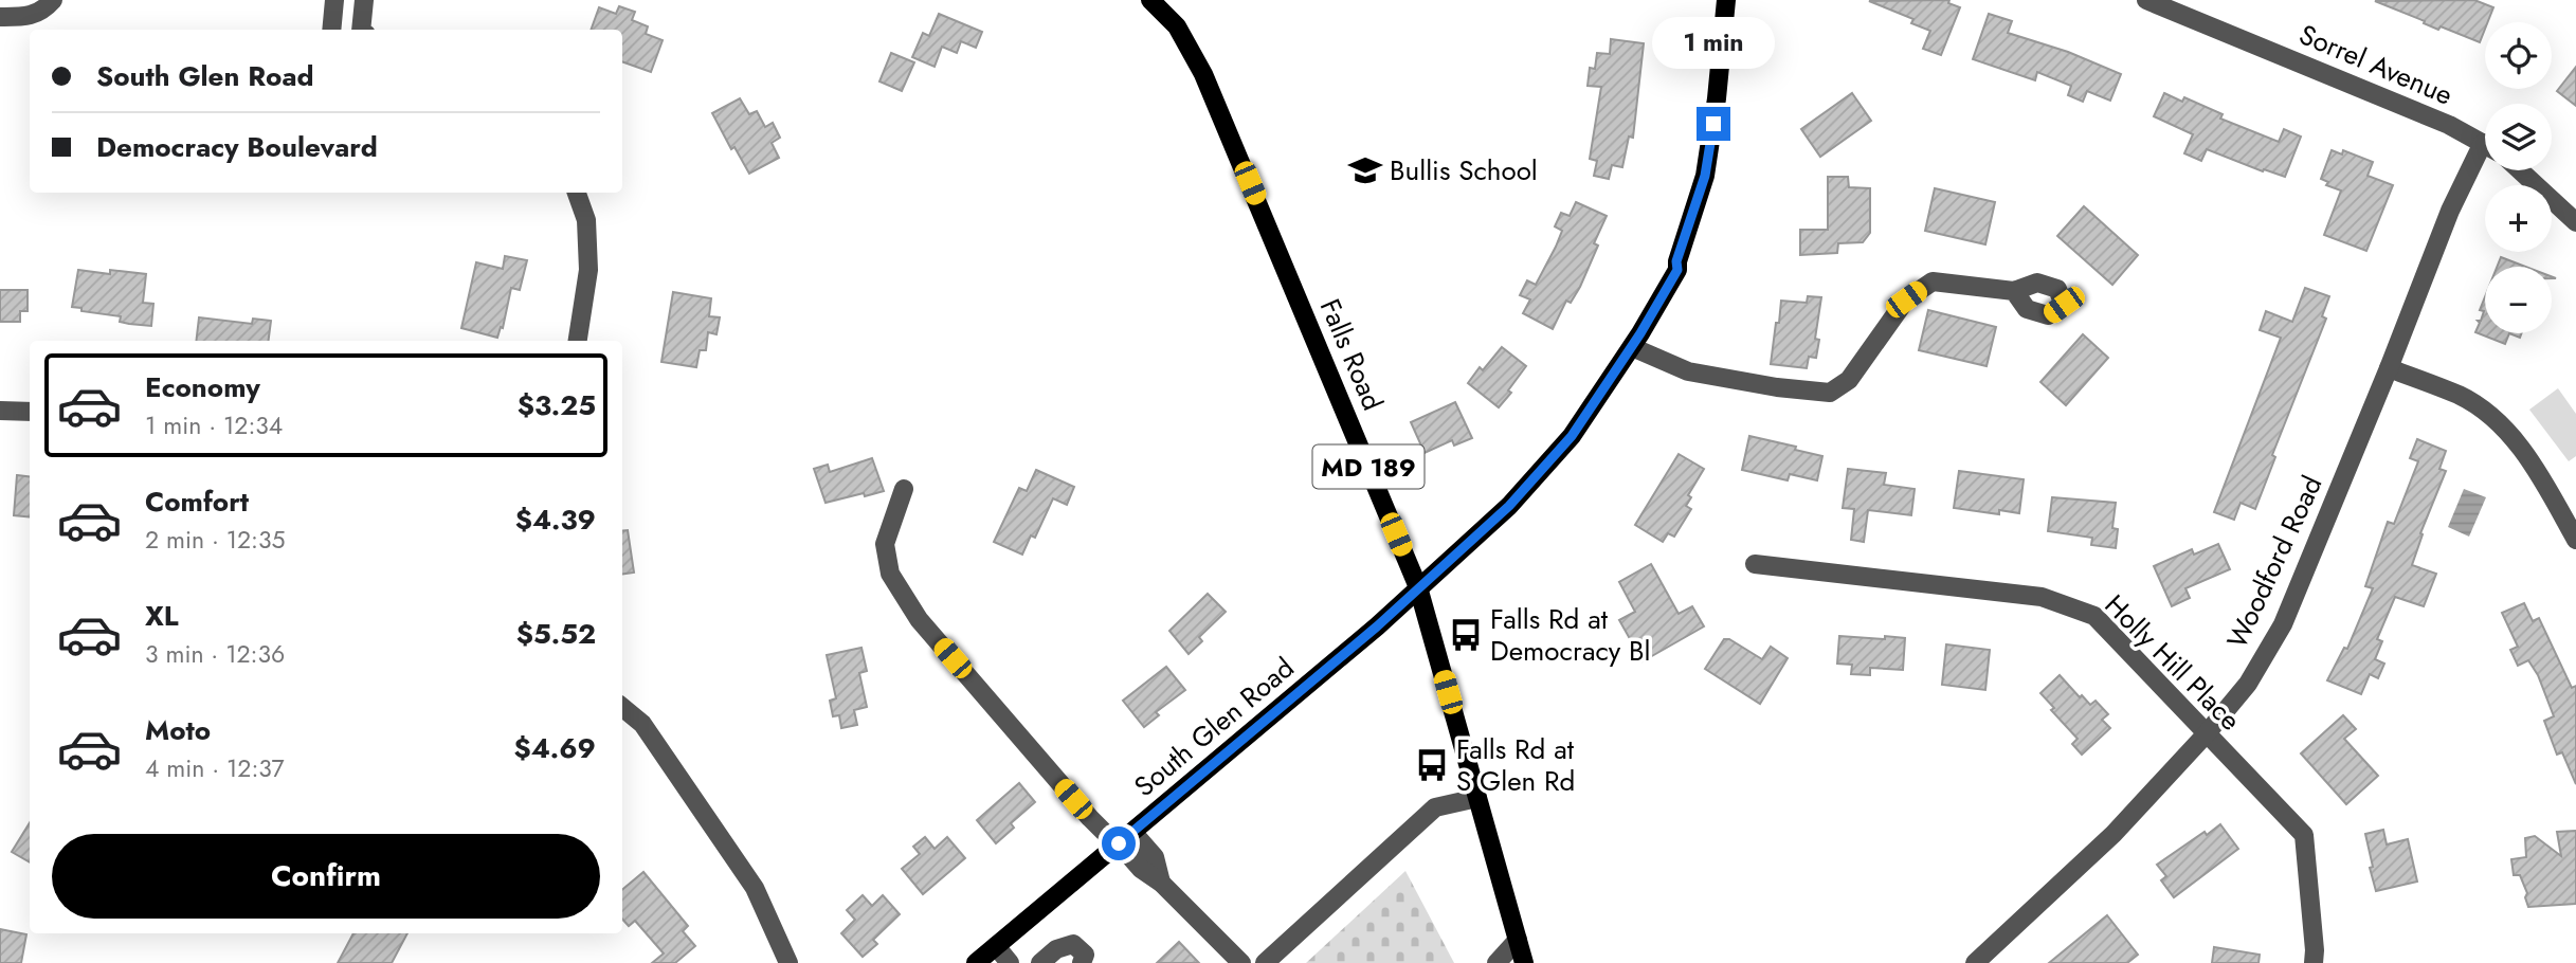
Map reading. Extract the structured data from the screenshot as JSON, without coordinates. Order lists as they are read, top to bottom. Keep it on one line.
{"streets":{"main road":["Falls Road","MD 189","South Glen Road"],"street":["Sorrel Avenue","Woodford Road","Holly Hill Place"]},"crossings":[["Falls Road","South Glen Road"],["Woodford Road","Holly Hill Place"]],"places":{"school or university":["Bullis School"],"bus stop":["Falls Rd at Democracy Bl","Falls Rd at S Glen Rd"]},"page":{"bubble":"1 min","map_buttons":["+","−"],"banner":["South Glen Road","Democracy Boulevard"],"list":[{"name":"Economy","note":"1 min · 12:34","value":"$3.25"},{"name":"Comfort","note":"2 min · 12:35","value":"$4.39"},{"name":"XL","note":"3 min · 12:36","value":"$5.52"},{"name":"Moto","note":"4 min · 12:37","value":"$4.69"}],"buttons":"Confirm"}}
